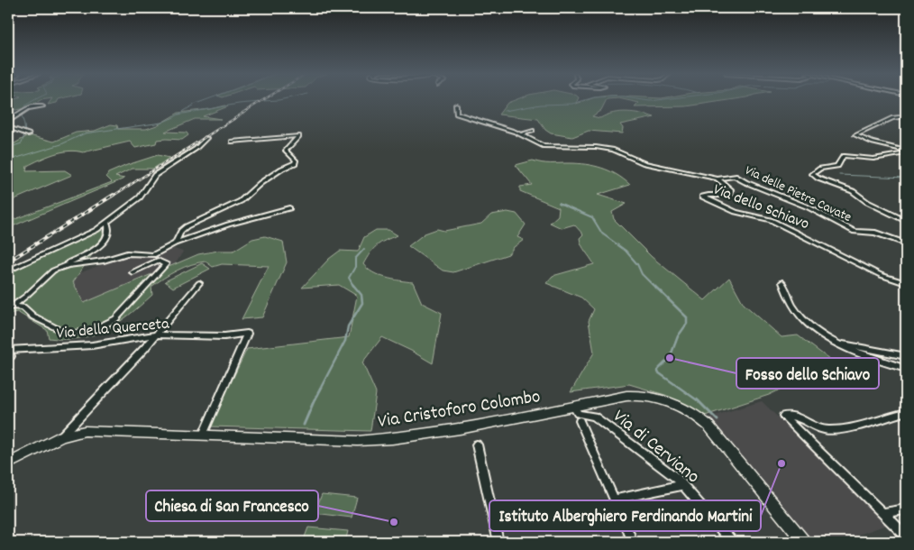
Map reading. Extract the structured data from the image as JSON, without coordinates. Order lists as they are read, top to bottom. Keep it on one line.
{"streets":{"main road":["Via Cristoforo Colombo"],"street":["Via delle Pietre Cavate","Via dello Schiavo","Via della Querceta","Via di Cerviano"]},"crossings":[["Via delle Pietre Cavate","Via dello Schiavo"],["Via della Querceta","Via Cristoforo Colombo"],["Via Cristoforo Colombo","Via di Cerviano"]],"places":["Fosso dello Schiavo","Istituto Alberghiero Ferdinando Martini","Chiesa di San Francesco"]}
